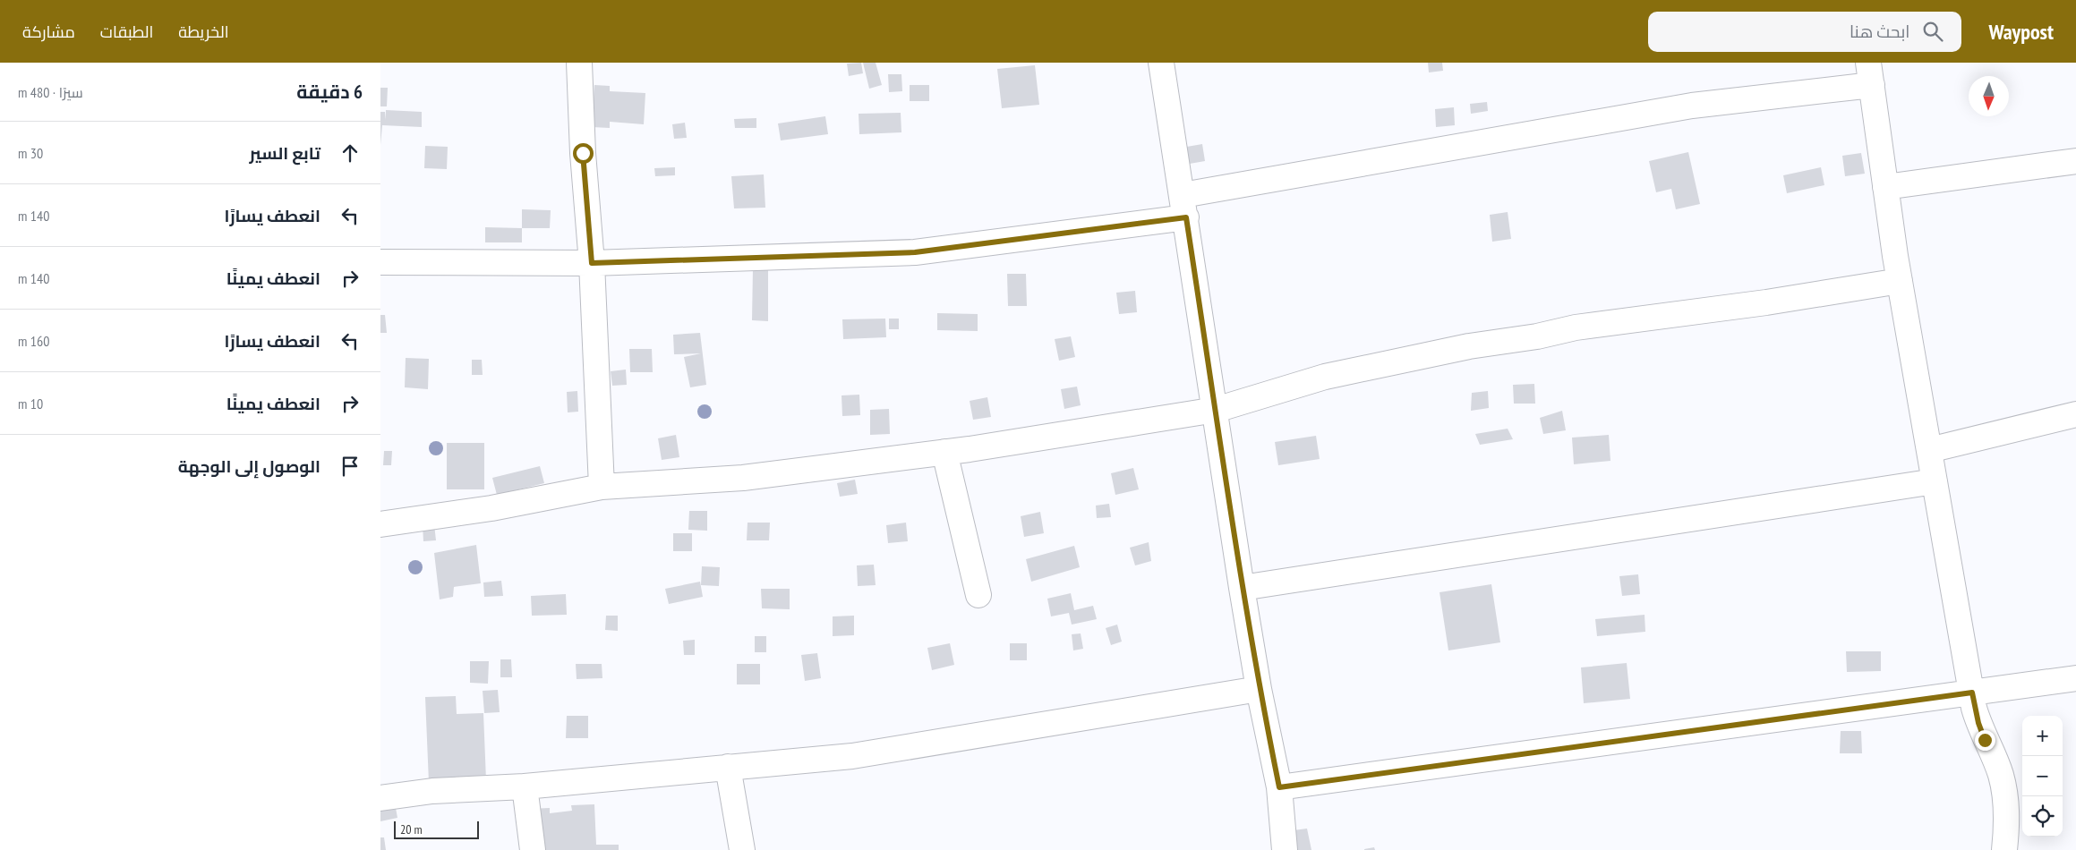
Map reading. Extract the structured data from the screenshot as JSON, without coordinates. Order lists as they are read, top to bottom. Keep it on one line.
{"scale_bar":"20 m","north":"bottom","page":{"header":"Waypost","search":"ابحث هنا","nav":["الخريطة","الطبقات","مشاركة"],"heading":["6 دقيقة","سيرًا · 480 m"],"list":[["تابع السير","30 m"],["انعطف يسارًا","140 m"],["انعطف يمينًا","140 m"],["انعطف يسارًا","160 m"],["انعطف يمينًا","10 m"],"الوصول إلى الوجهة"],"map_buttons":["+","−"],"scale":"20 m"}}
